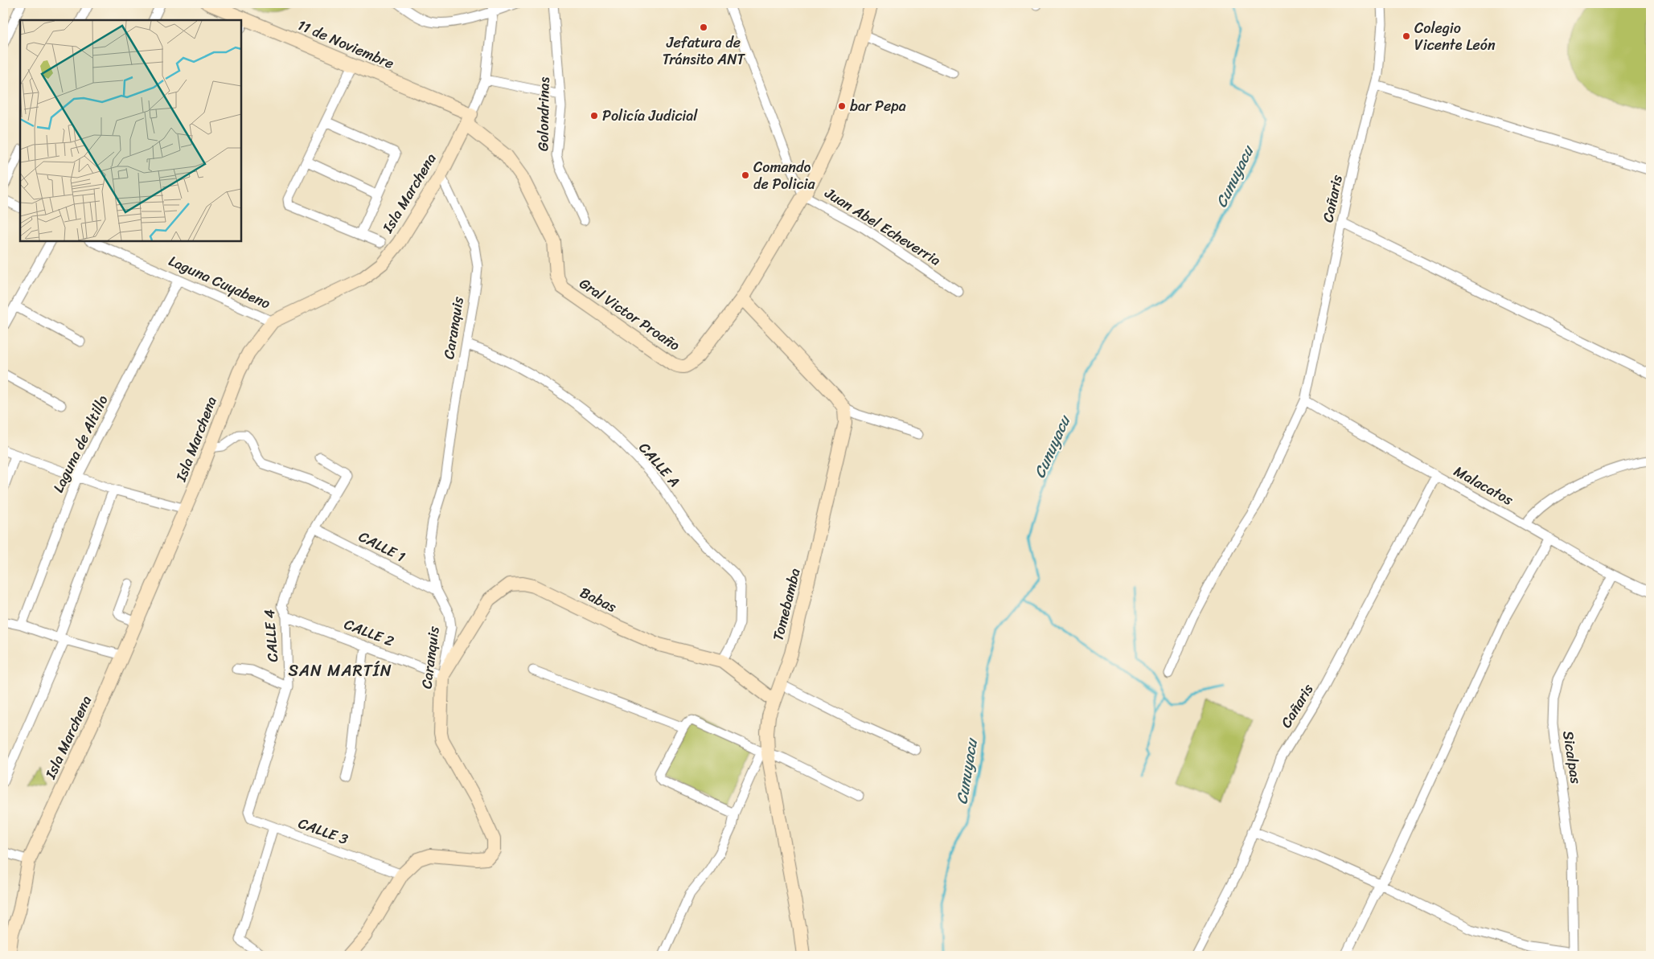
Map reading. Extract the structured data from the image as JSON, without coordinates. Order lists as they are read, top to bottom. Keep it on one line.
{"streets":{"street":["11 de Noviembre","Golondrinas","Isla Marchena","Cañaris","Juan Abel Echeverria","Laguna Cuyabeno","Gral Victor Proaño","Caranquis","Laguna de Altillo","CALLE A","Malacatos","CALLE 1","Babas","Tomebamba","CALLE 2","CALLE 4","Sicalpas","CALLE 3"]},"crossings":[["11 de Noviembre","Isla Marchena"],["11 de Noviembre","Gral Victor Proaño"],["Isla Marchena","Laguna Cuyabeno"],["Isla Marchena","Caranquis"],["Cañaris","Malacatos"],["Laguna Cuyabeno","Laguna de Altillo"],["Caranquis","CALLE A"],["Caranquis","CALLE 1"],["Caranquis","Babas"],["Caranquis","CALLE 2"],["Caranquis","CALLE 3"],["CALLE A","Babas"],["Malacatos","Sicalpas"],["CALLE 1","CALLE 4"],["Babas","Tomebamba"],["Babas","CALLE 2"],["CALLE 2","CALLE 4"],["CALLE 4","CALLE 3"]],"districts":["SAN MARTÍN"],"water":["Cunuyacu"],"places":["Jefatura de Tránsito ANT","Colegio Vicente León","bar Pepa","Policía Judicial","Comando de Policia"]}
